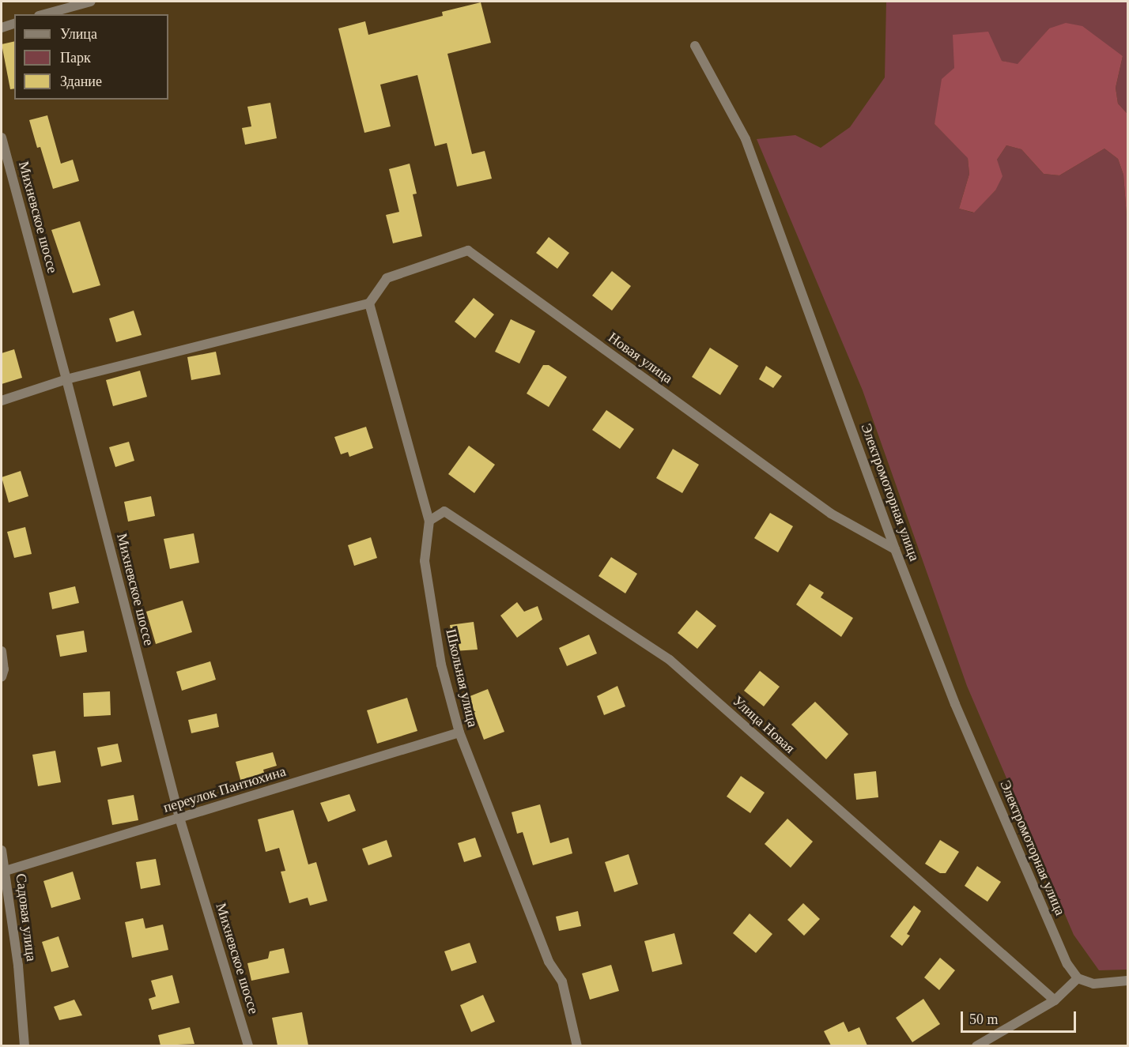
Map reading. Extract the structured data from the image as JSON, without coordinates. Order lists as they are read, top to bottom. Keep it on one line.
{"streets":{"street":["Михневское шоссе","Новая улица","Электромоторная улица","Школьная улица","Улица Новая","переулок Пантюхина","Садовая улица"]},"crossings":[["Михневское шоссе","переулок Пантюхина"],["Новая улица","Электромоторная улица"],["Новая улица","Школьная улица"],["Школьная улица","Улица Новая"],["Школьная улица","переулок Пантюхина"],["переулок Пантюхина","Садовая улица"]],"legend":["Улица","Парк","Здание"],"scale_bar":"50 m"}
